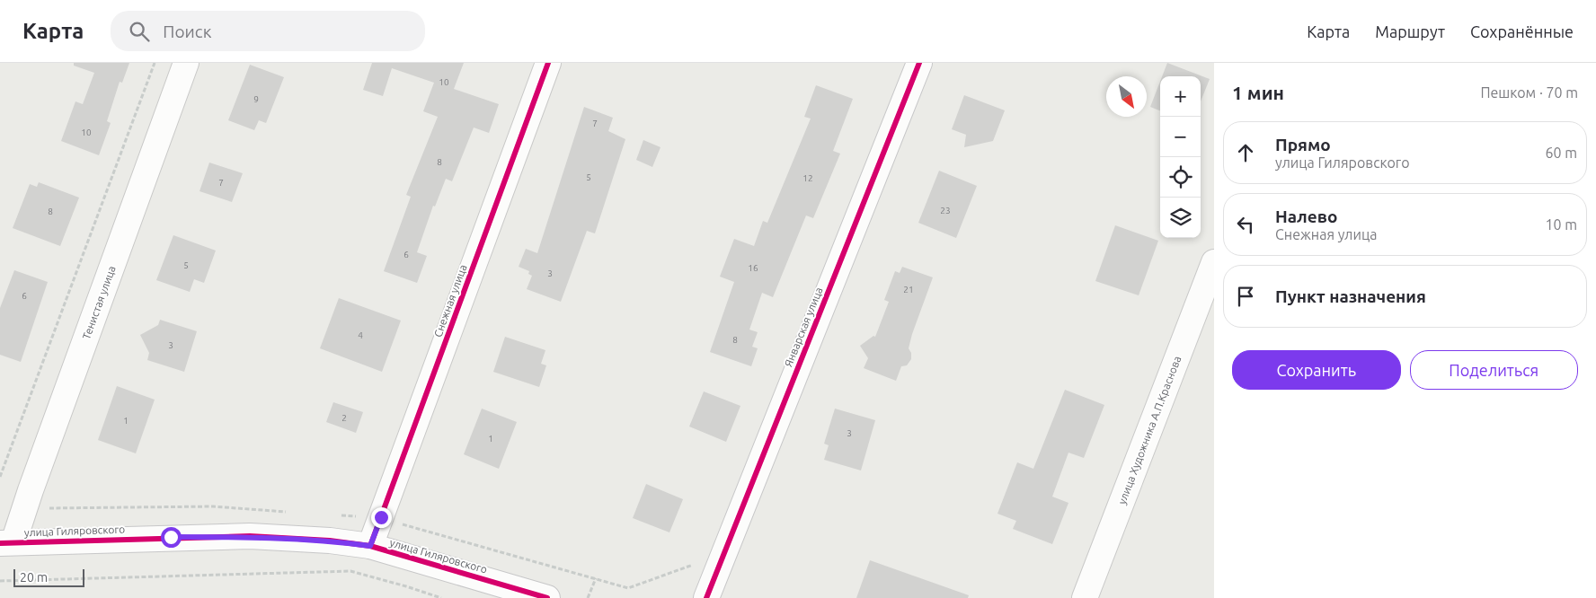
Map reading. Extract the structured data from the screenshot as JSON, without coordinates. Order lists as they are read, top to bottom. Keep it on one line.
{"streets":{"street":["Снежная улица","Тенистая улица","Январская улица","улица Художника А.П.Краснова","улица Гиляровского"]},"crossings":[["Снежная улица","улица Гиляровского"],["Тенистая улица","улица Гиляровского"]],"house_numbers":["10","9","7","10","8","5","12","7","23","8","6","5","16","3","21","6","4","8","3","2","1","3","1"],"scale_bar":"20 m","north":"bottom right","page":{"header":"Карта","search":"Поиск","nav":["Карта","Маршрут","Сохранённые"],"heading":["1 мин","Пешком · 70 m"],"map_buttons":["+","−"],"list":[["Прямо","улица Гиляровского","60 m"],["Налево","Снежная улица","10 m"],"Пункт назначения"],"buttons":["Сохранить","Поделиться"],"scale":"20 m"}}
